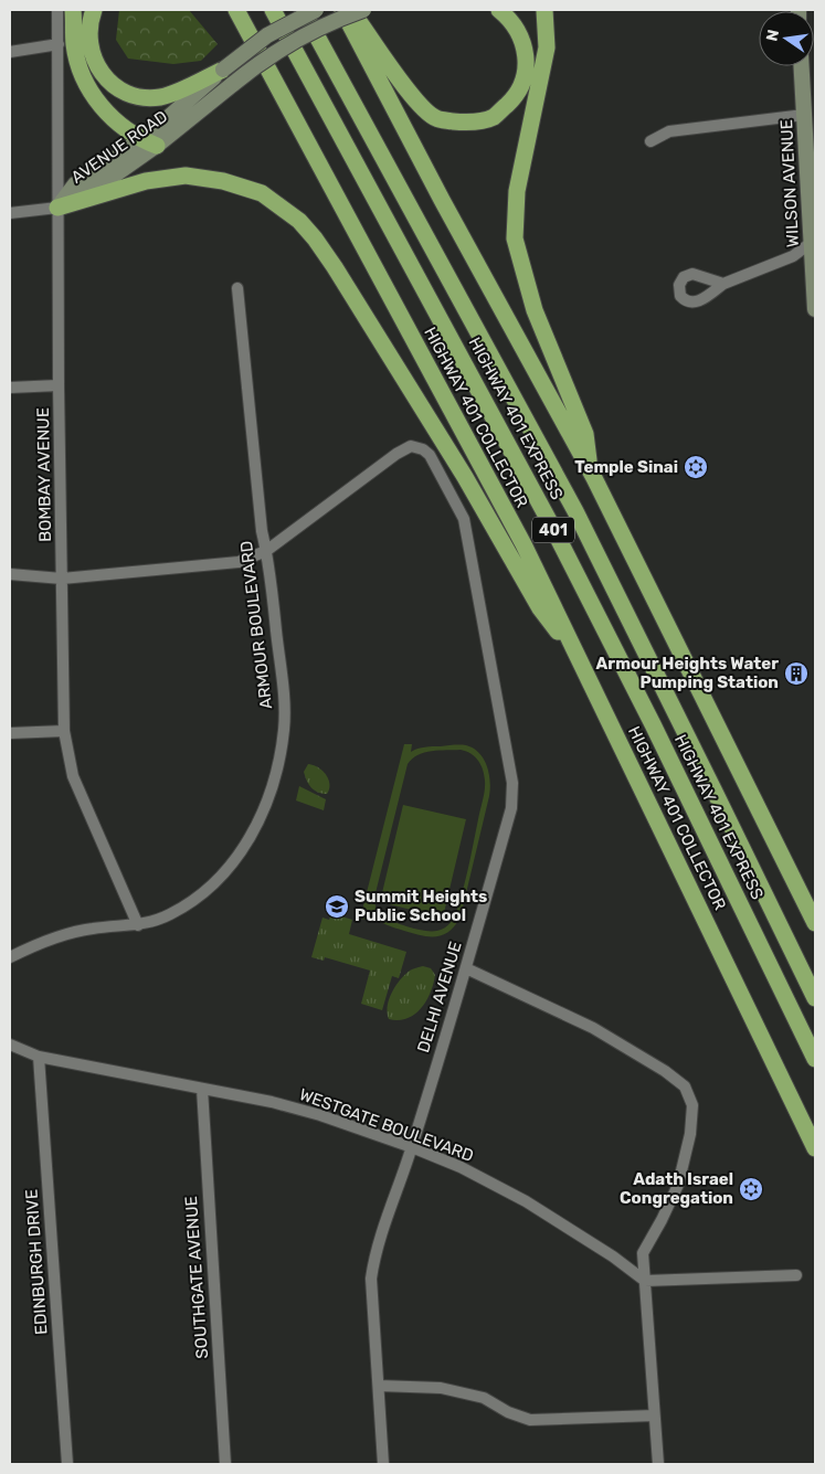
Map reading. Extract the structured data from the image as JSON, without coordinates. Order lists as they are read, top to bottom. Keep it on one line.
{"streets":{"highway":["HIGHWAY 401 COLLECTOR","HIGHWAY 401 EXPRESS","401"],"main road":["AVENUE ROAD","WILSON AVENUE"],"street":["BOMBAY AVENUE","ARMOUR BOULEVARD","DELHI AVENUE","WESTGATE BOULEVARD","EDINBURGH DRIVE","SOUTHGATE AVENUE"]},"crossings":[["AVENUE ROAD","BOMBAY AVENUE"],["BOMBAY AVENUE","ARMOUR BOULEVARD"],["ARMOUR BOULEVARD","DELHI AVENUE"],["DELHI AVENUE","WESTGATE BOULEVARD"],["WESTGATE BOULEVARD","EDINBURGH DRIVE"],["WESTGATE BOULEVARD","SOUTHGATE AVENUE"]],"places":{"synagogue":["Temple Sinai","Adath Israel Congregation"],"building":["Armour Heights Water Pumping Station"],"school or university":["Summit Heights Public School"]},"north":"left"}
